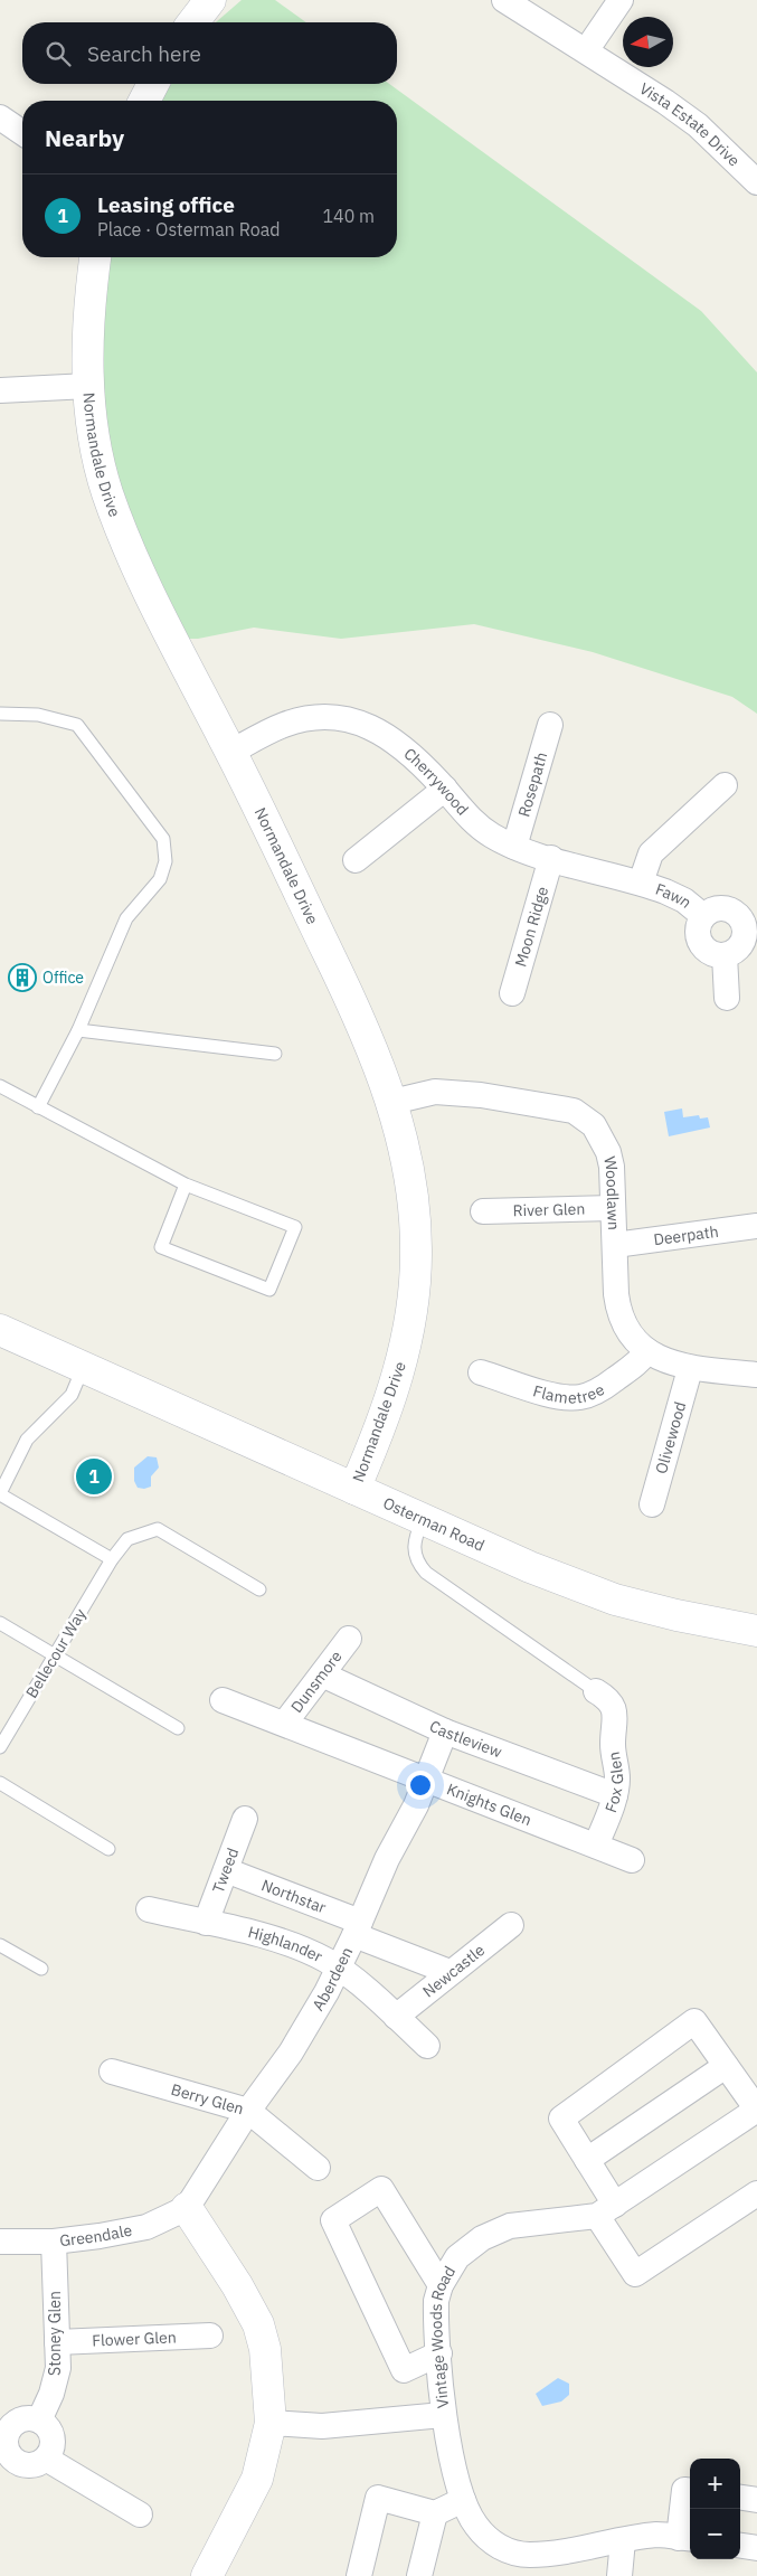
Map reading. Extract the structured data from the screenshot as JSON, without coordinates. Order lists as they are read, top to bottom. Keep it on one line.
{"streets":{"street":["Vista Estate Drive","Normandale Drive","Cherrywood","Rosepath","Fawn","Moon Ridge","Woodlawn","River Glen","Deerpath","Flametree","Olivewood","Osterman Road","Dunsmore","Castleview","Fox Glen","Knights Glen","Tweed","Northstar","Highlander","Newcastle","Aberdeen","Berry Glen","Greendale","Stoney Glen","Vintage Woods Road","Flower Glen"],"lane":["Bellecour Way"]},"crossings":[["Normandale Drive","Cherrywood"],["Normandale Drive","Woodlawn"],["Normandale Drive","Osterman Road"],["Cherrywood","Rosepath"],["Cherrywood","Fawn"],["Cherrywood","Moon Ridge"],["Woodlawn","River Glen"],["Woodlawn","Deerpath"],["Woodlawn","Flametree"],["Woodlawn","Olivewood"],["Dunsmore","Castleview"],["Dunsmore","Knights Glen"],["Castleview","Fox Glen"],["Castleview","Aberdeen"],["Fox Glen","Knights Glen"],["Knights Glen","Aberdeen"],["Tweed","Northstar"],["Tweed","Highlander"],["Northstar","Newcastle"],["Northstar","Aberdeen"],["Highlander","Newcastle"],["Highlander","Aberdeen"],["Aberdeen","Berry Glen"],["Aberdeen","Greendale"],["Greendale","Stoney Glen"],["Stoney Glen","Flower Glen"]],"places":{"building":["Office"]},"north":"left","page":{"search":"Search here","heading":"Nearby","list":[{"mark":"1","name":"Leasing office","note":"Place · Osterman Road","value":"140 m"}],"pins":"1","map_buttons":["+","−"]}}
